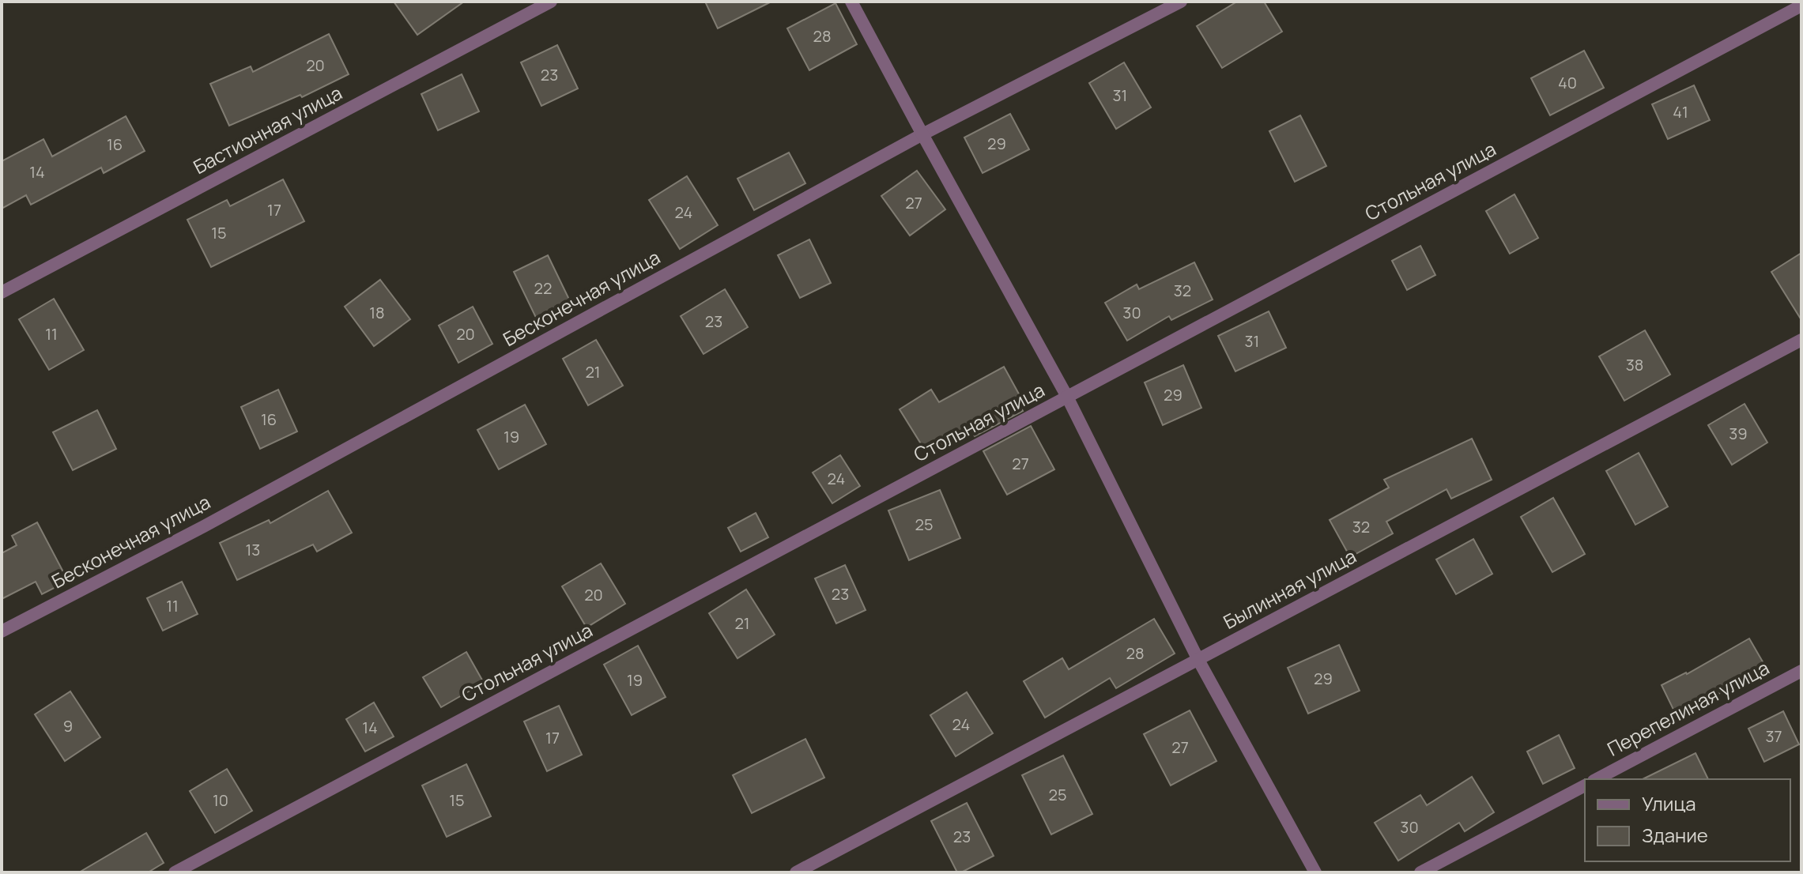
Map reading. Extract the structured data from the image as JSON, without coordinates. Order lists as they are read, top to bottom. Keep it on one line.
{"streets":{"street":["Бастионная улица","Стольная улица","Бесконечная улица","Былинная улица","Перепелиная улица"]},"house_numbers":["28","20","23","40","31","41","29","16","14","27","17","24","15","22","32","18","30","23","11","20","31","38","21","29","16","39","19","27","24","25","32","13","23","20","11","21","28","29","19","24","9","14","37","17","27","25","10","15","30","23"],"legend":["Улица","Здание"]}
